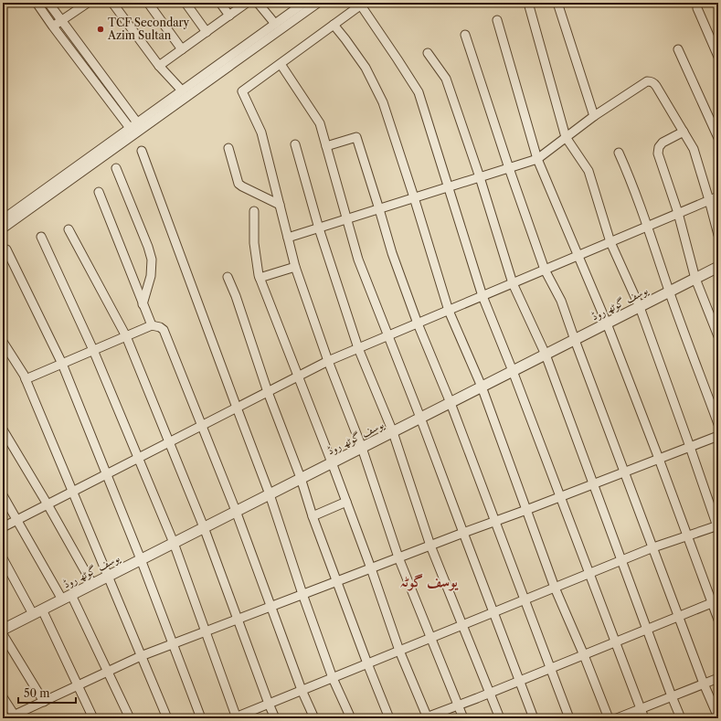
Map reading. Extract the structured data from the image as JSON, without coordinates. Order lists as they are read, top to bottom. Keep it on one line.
{"streets":{"street":["یوسف گوٹھ روڈ"]},"districts":["یوسف گوٹہ"],"places":["TCF Secondary Azim Sultan"],"scale_bar":"50 m"}
